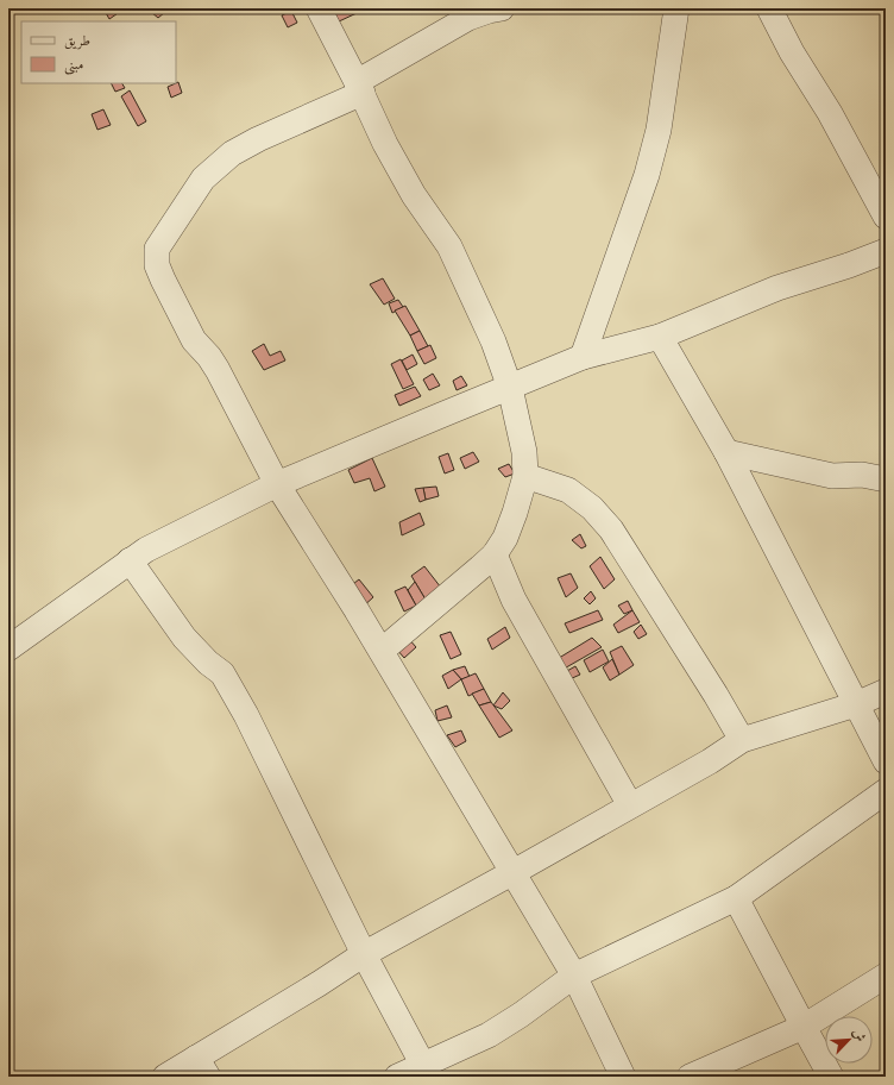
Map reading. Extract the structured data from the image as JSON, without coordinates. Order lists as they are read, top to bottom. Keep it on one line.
{"legend":["طريق","مبنى"],"north":"top right"}
